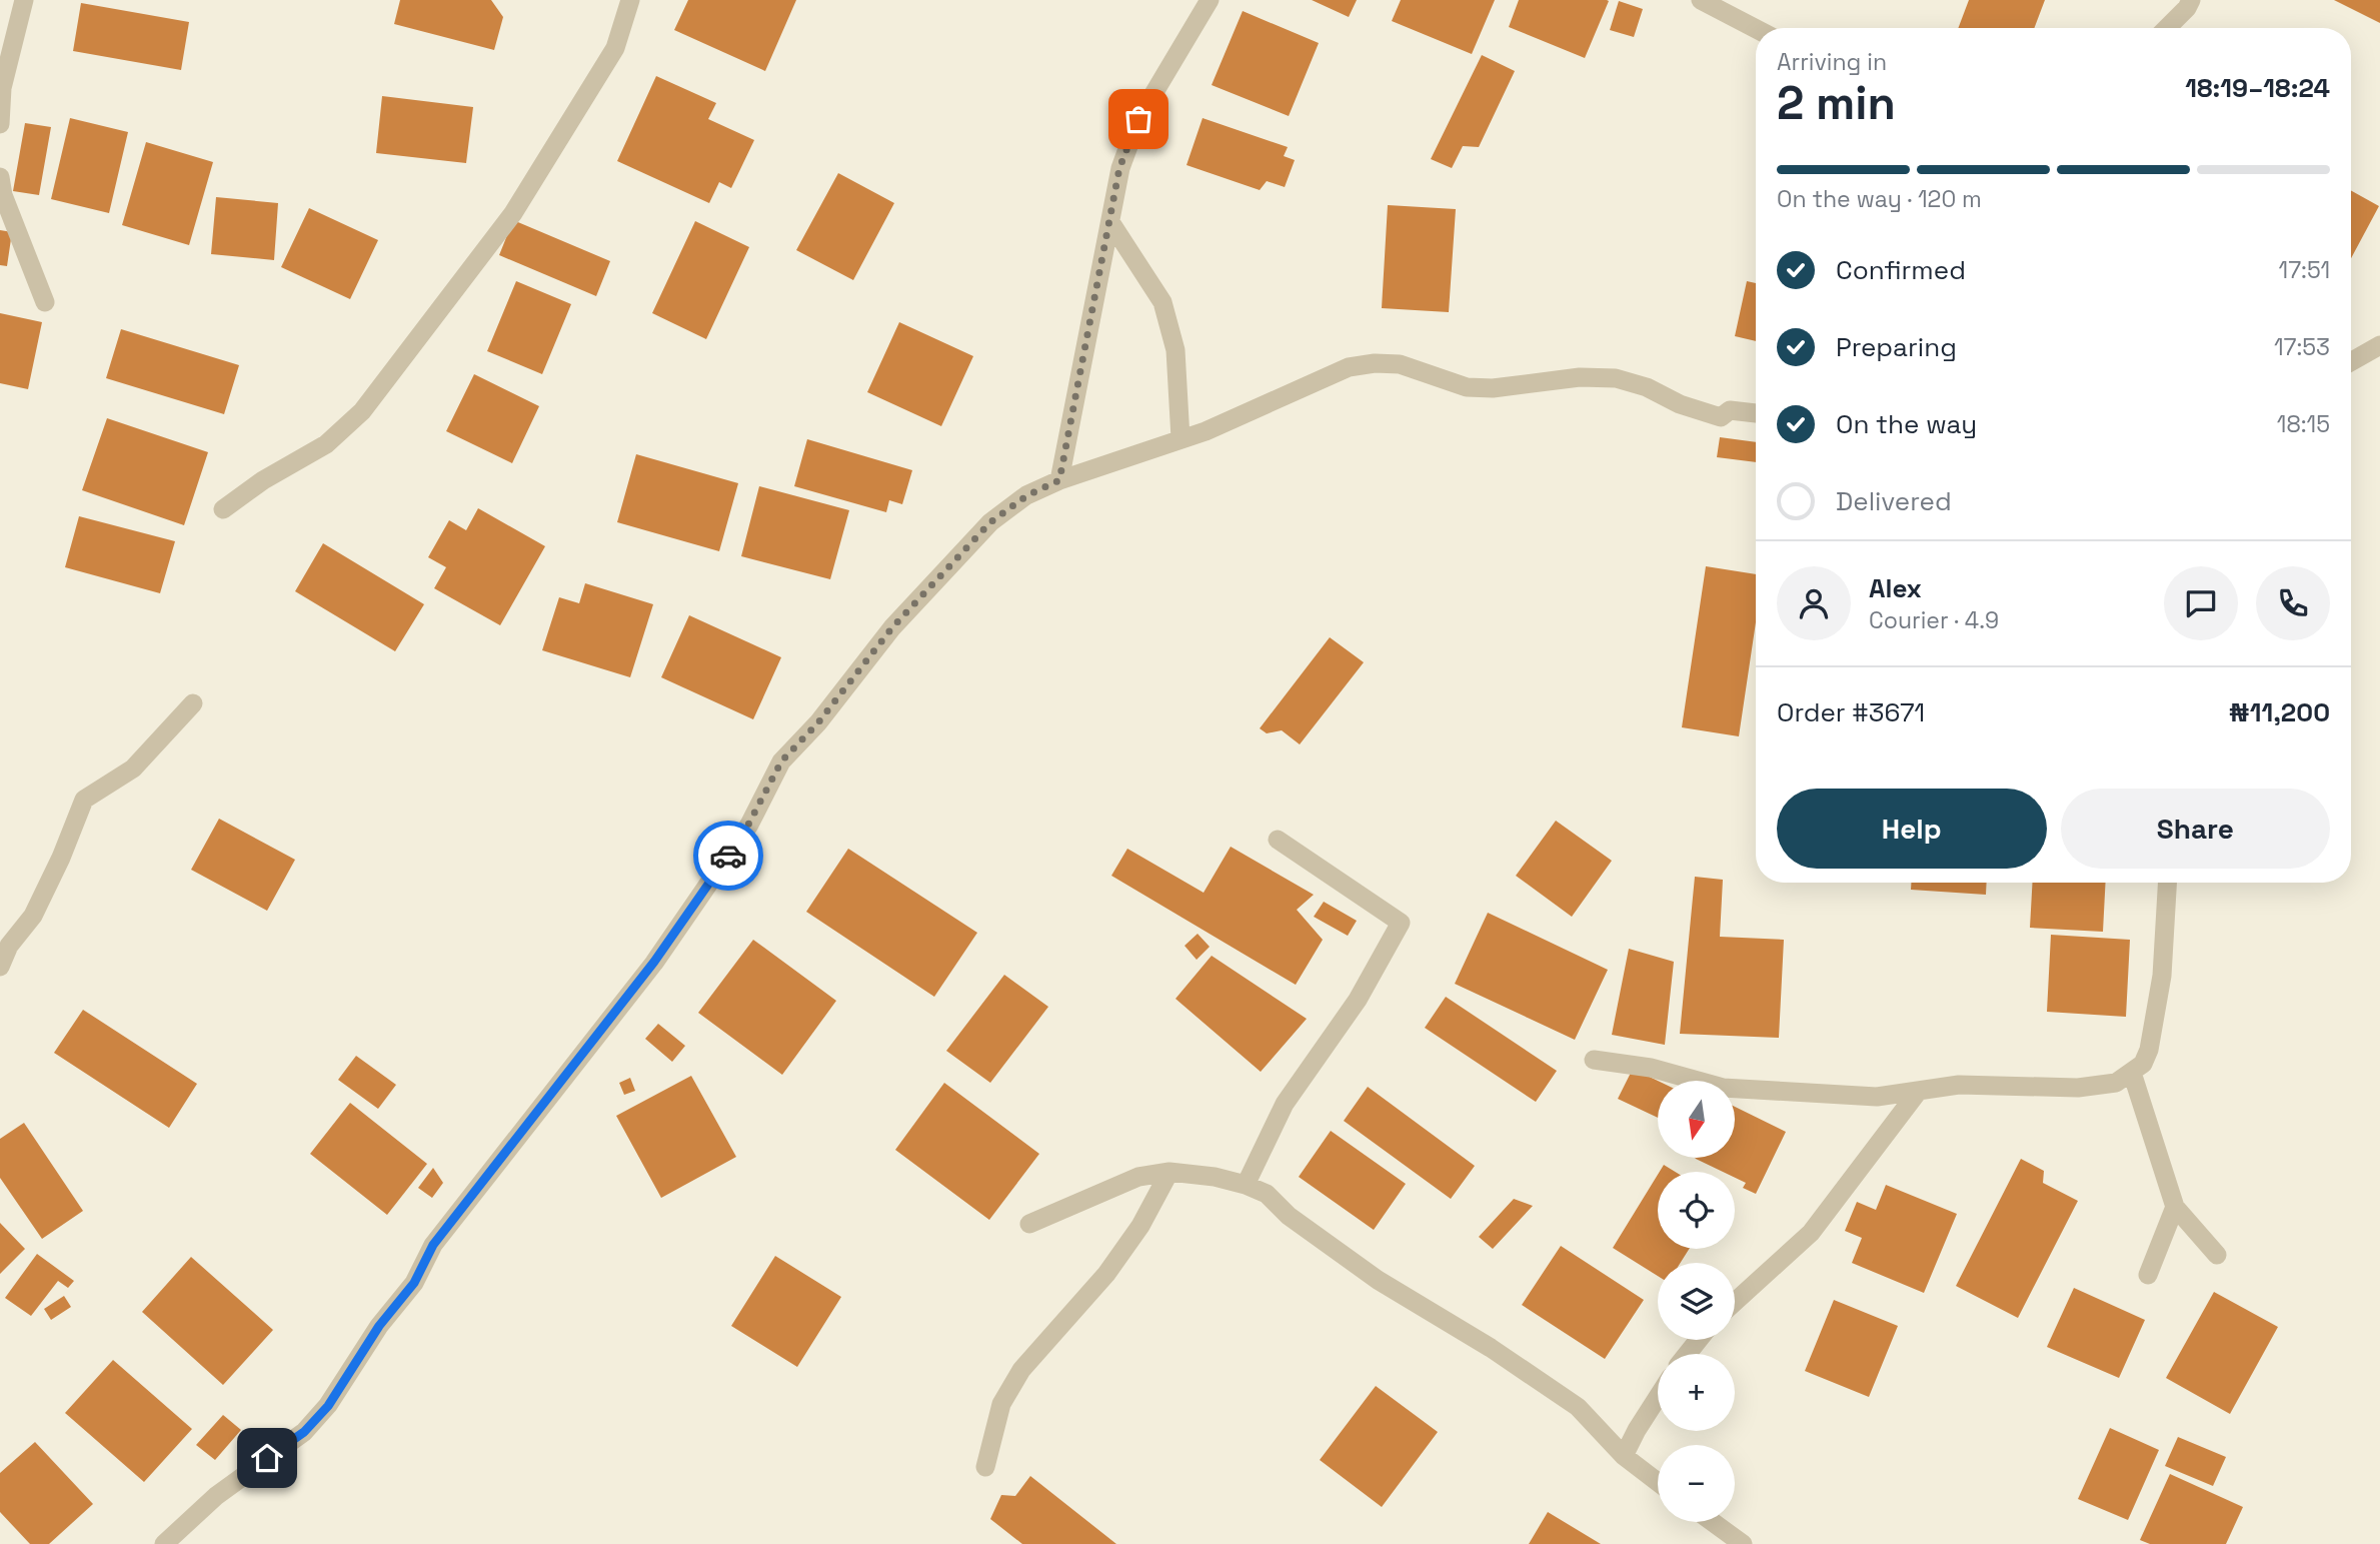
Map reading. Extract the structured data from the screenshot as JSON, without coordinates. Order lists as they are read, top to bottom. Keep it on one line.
{"north":"bottom","page":{"heading":["2 min","Arriving in","18:19–18:24"],"panel":["Alex","Courier · 4.9","Order #3671","₦11,200"],"bar":"On the way · 120 m","list":[["Confirmed","17:51"],["Preparing","17:53"],["On the way","18:15"],"Delivered"],"buttons":["Help","Share"],"map_buttons":["+","−"]}}
